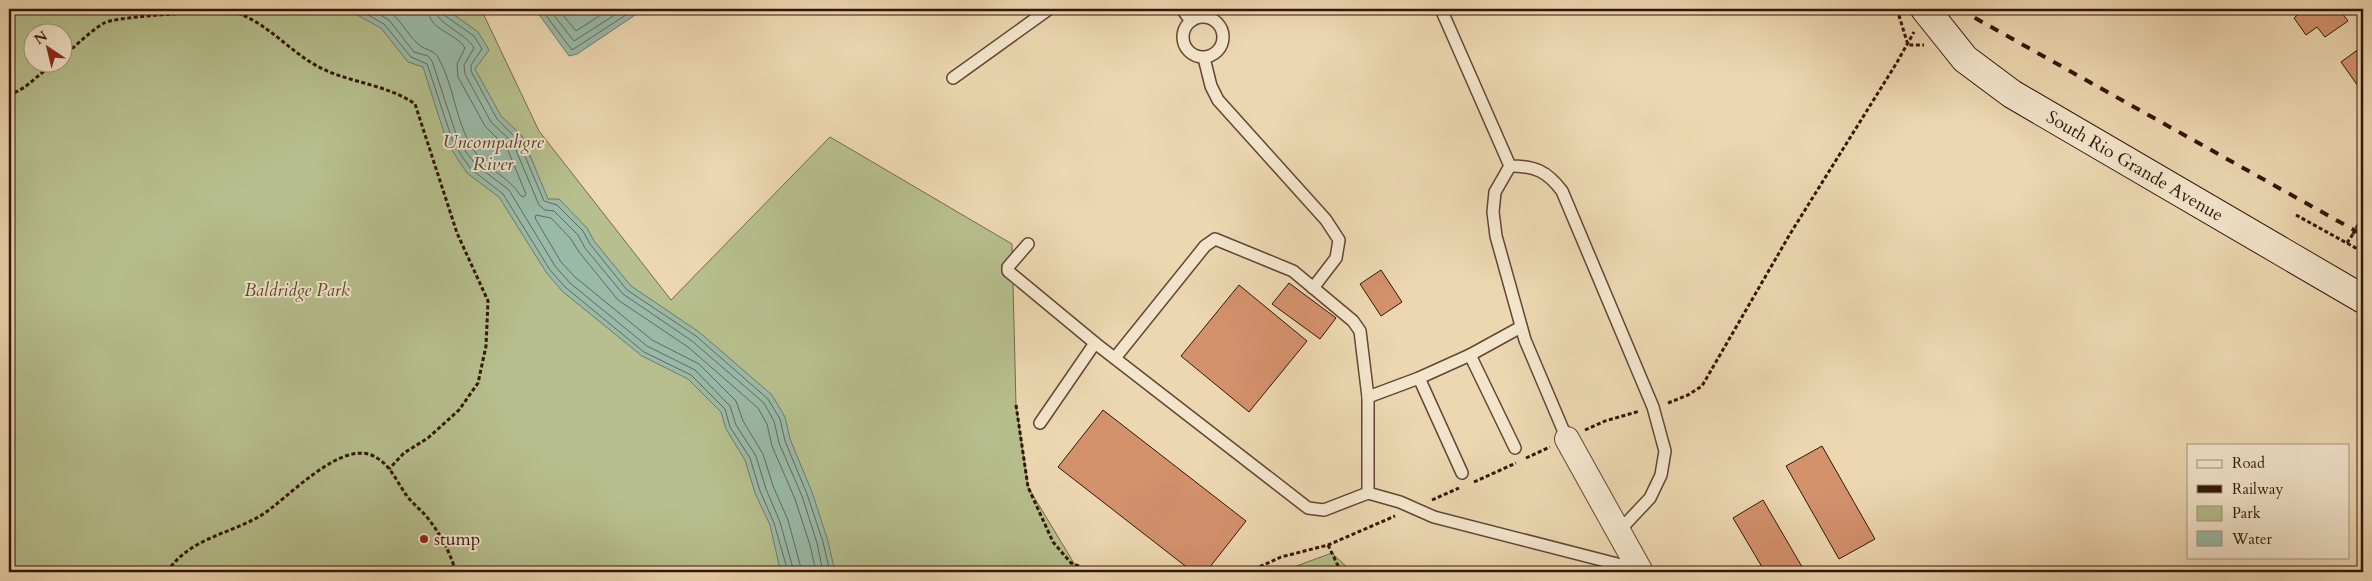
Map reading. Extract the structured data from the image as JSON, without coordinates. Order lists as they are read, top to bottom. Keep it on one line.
{"streets":{"street":["South Rio Grande Avenue"]},"water":["Uncompahgre River"],"parks":["Baldridge Park"],"places":["stump"],"legend":["Road","Railway","Park","Water"],"north":"top left"}
